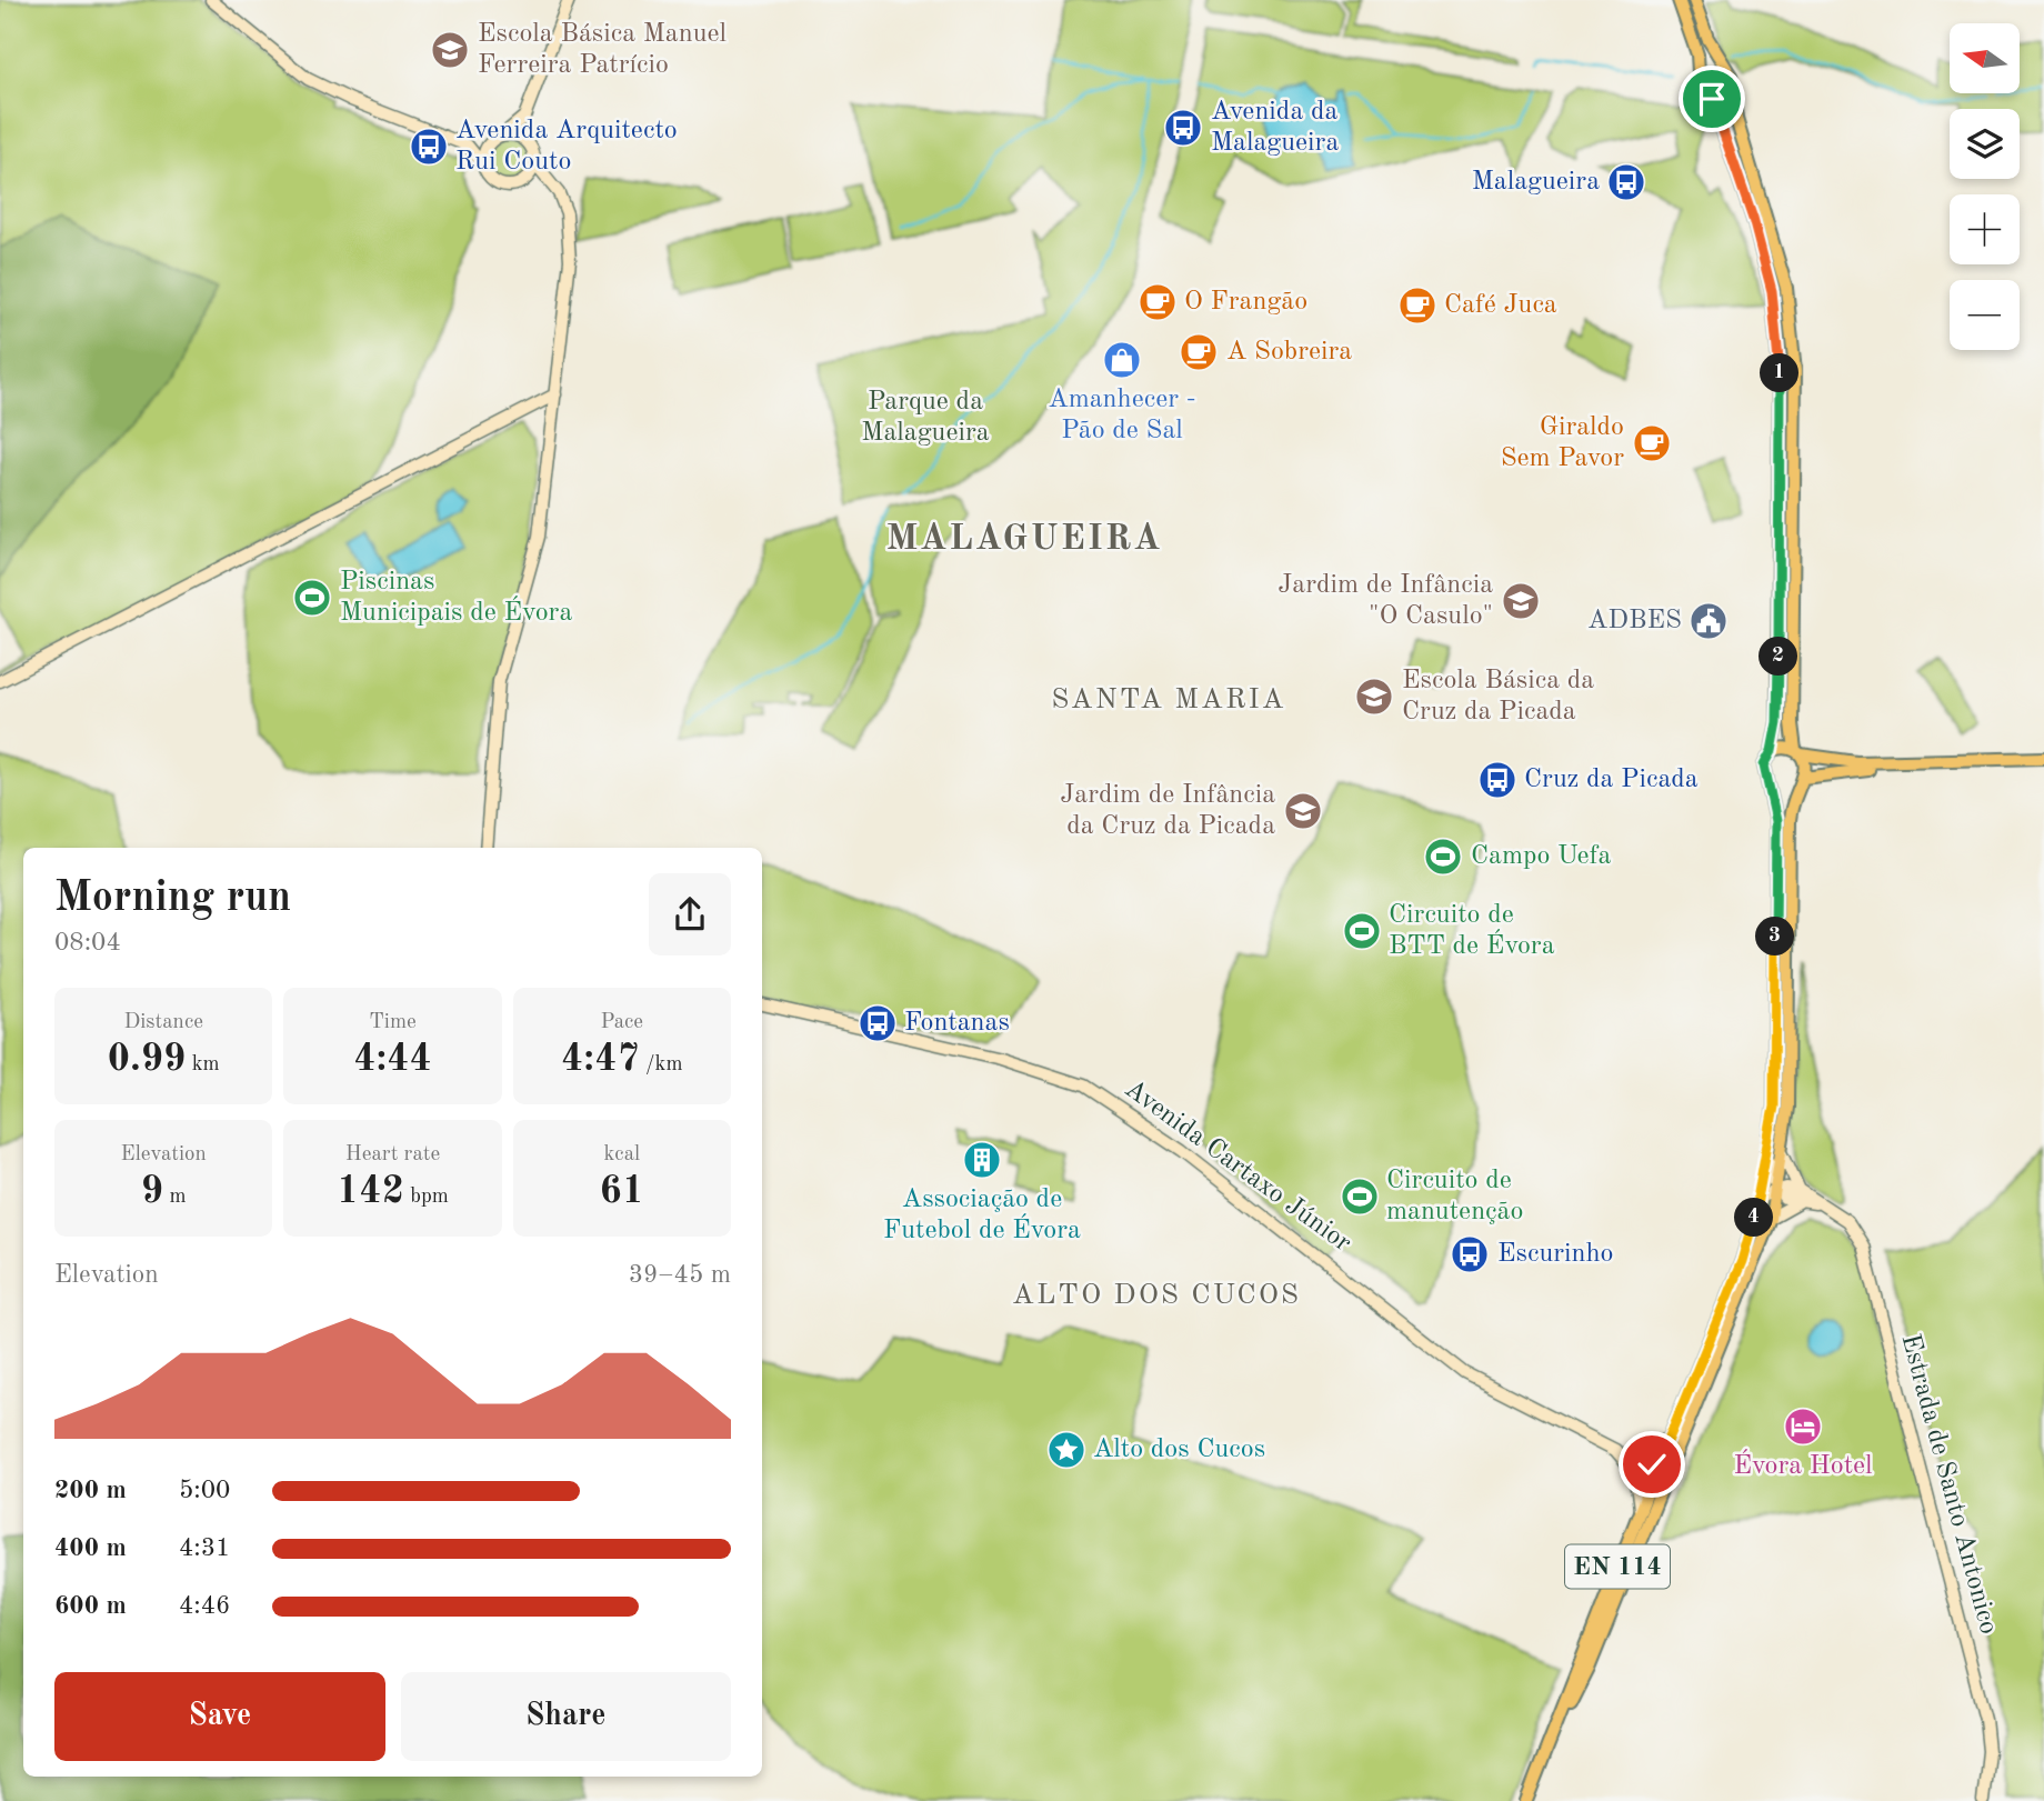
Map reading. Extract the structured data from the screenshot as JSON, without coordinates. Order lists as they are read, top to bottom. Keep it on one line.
{"streets":{"main road":["EN 114"],"street":["Avenida Cartaxo Júnior","Estrada de Santo Antonico"]},"districts":["MALAGUEIRA","SANTA MARIA","ALTO DOS CUCOS"],"parks":["Parque da Malagueira"],"places":{"school or university":["Escola Básica Manuel Ferreira Patrício","Jardim de Infância \"O Casulo\"","Escola Básica da Cruz da Picada","Jardim de Infância da Cruz da Picada"],"bus stop":["Avenida da Malagueira","Avenida Arquitecto Rui Couto","Malagueira","Cruz da Picada","Fontanas","Escurinho"],"cafe":["O Frangão","Café Juca","A Sobreira","Giraldo Sem Pavor"],"shop":["Amanhecer - Pão de Sal"],"sports":["Piscinas Municipais de Évora","Campo Uefa","Circuito de BTT de Évora","Circuito de manutenção"],"public building":["ADBES"],"building":["Associação de Futebol de Évora"],"hotel":["Évora Hotel"],"place":["Alto dos Cucos"]},"north":"left","page":{"map_buttons":["+","−"],"pins":["1","2","3","4"],"heading":["Morning run","08:04"],"stats":[["Distance","0.99 km"],["Time","4:44"],["Pace","4:47 /km"],["Elevation","9 m"],["Heart rate","142 bpm"],["kcal","61"]],"chart":["Elevation","39–45 m"],"list":[{"name":"200 m","note":"5:00"},{"name":"400 m","note":"4:31"},{"name":"600 m","note":"4:46"}],"buttons":["Save","Share"]}}
